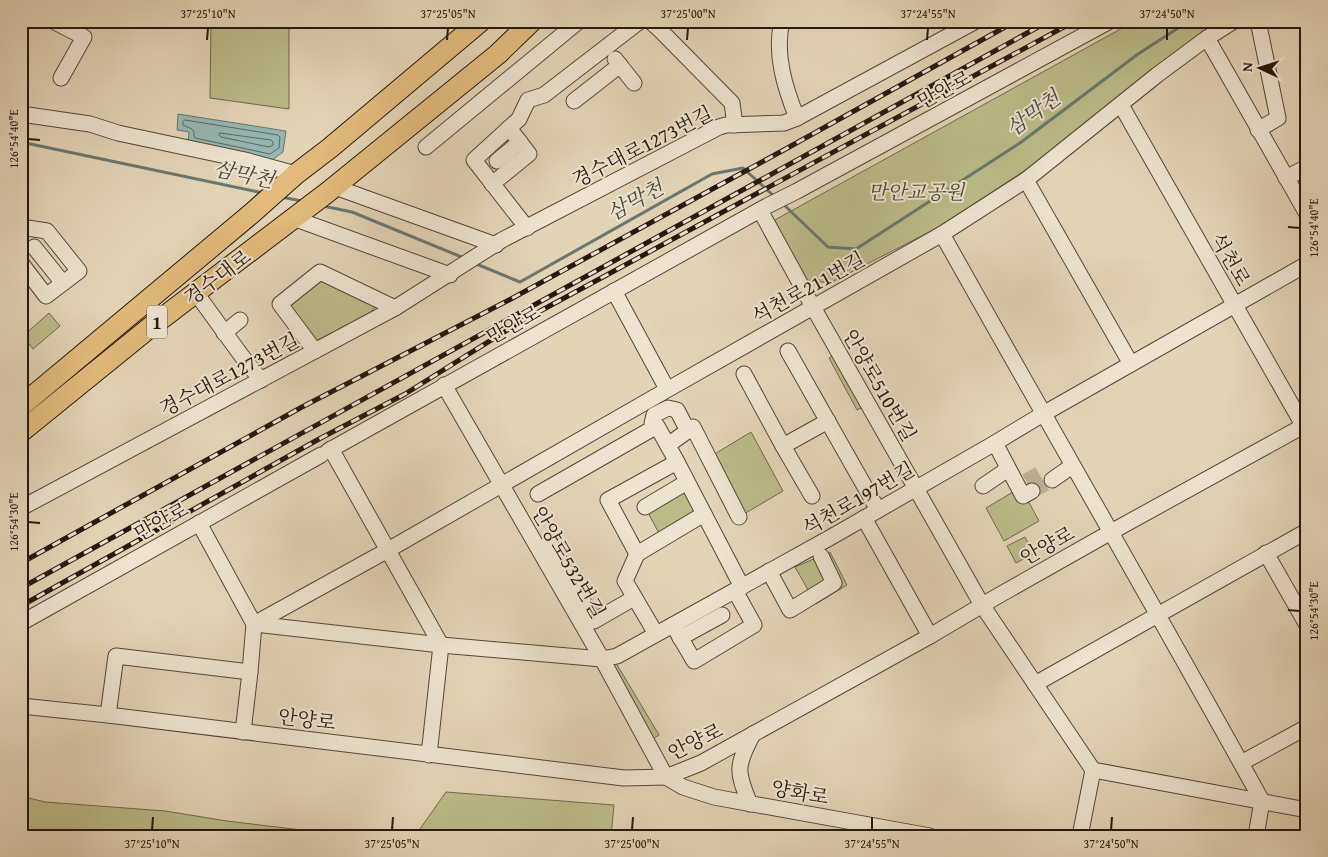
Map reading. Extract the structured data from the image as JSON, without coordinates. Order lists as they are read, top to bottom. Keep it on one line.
{"streets":{"main road":["경수대로","1"],"street":["만안로","경수대로1273번길","석천로","석천로211번길","안양로510번길","석천로197번길","안양로","안양로532번길","양화로"]},"crossings":[["만안로","안양로510번길"],["만안로","안양로532번길"],["석천로","석천로211번길"],["석천로","석천로197번길"],["석천로","안양로"],["경수대로","1"],["석천로211번길","안양로510번길"],["석천로211번길","안양로532번길"],["안양로510번길","석천로197번길"],["안양로510번길","안양로"],["석천로197번길","안양로532번길"],["안양로","안양로532번길"],["안양로","양화로"],["안양로532번길","양화로"]],"water":["삼막천"],"parks":["만안교공원"],"north":"left","coordinates":["37°25'10\"N","37°25'05\"N","37°25'00\"N","37°24'55\"N","37°24'50\"N","126°54'40\"E","126°54'30\"E"]}
